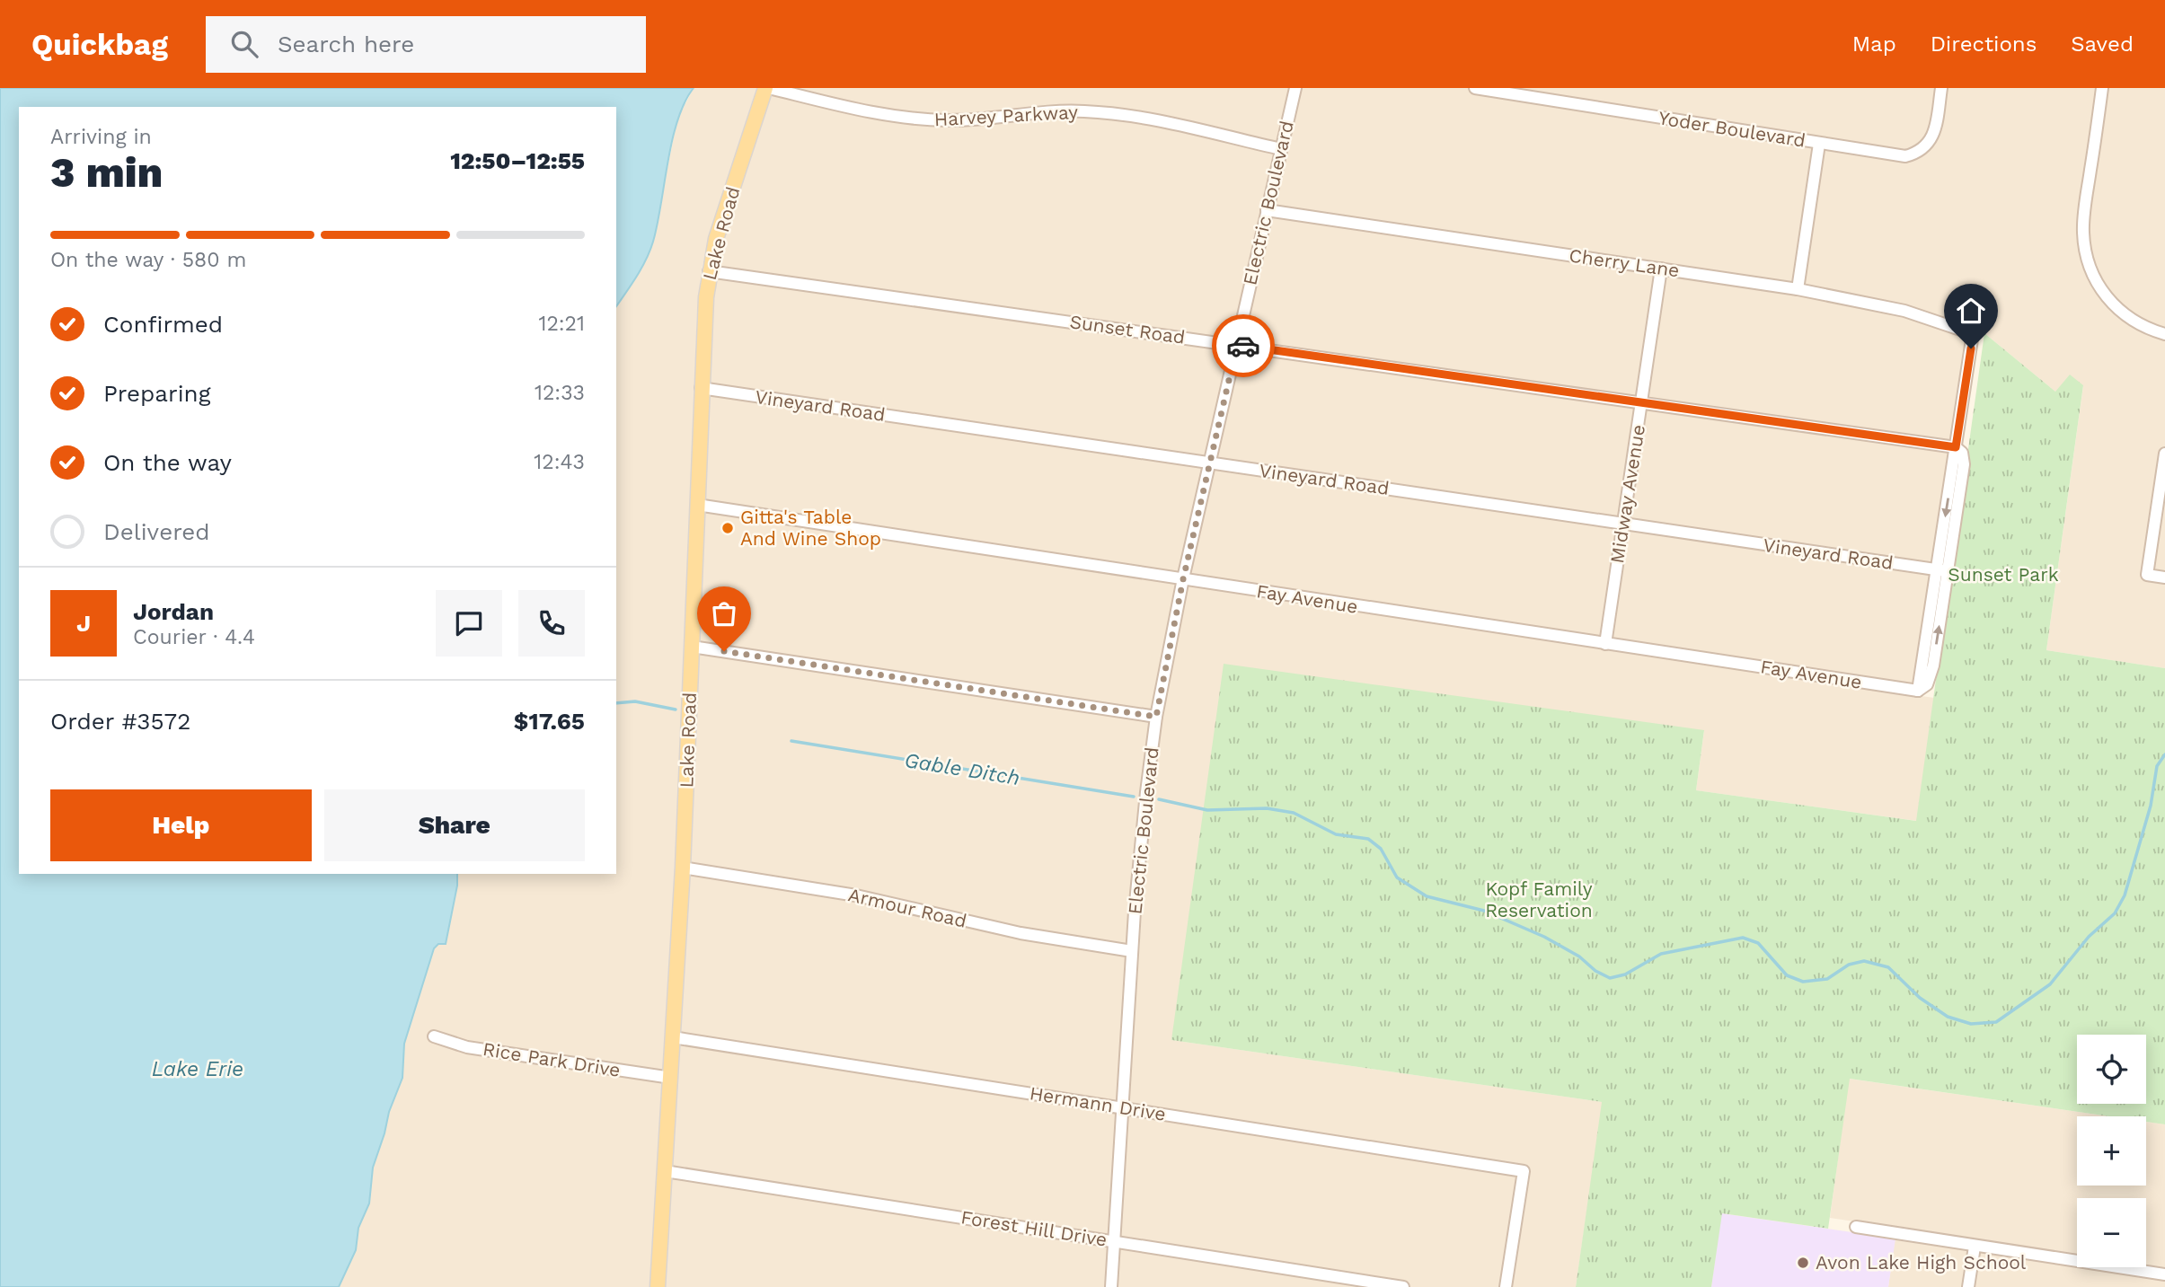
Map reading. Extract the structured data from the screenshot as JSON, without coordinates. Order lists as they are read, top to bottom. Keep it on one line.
{"streets":{"main road":["Lake Road"],"street":["Harvey Parkway","Yoder Boulevard","Electric Boulevard","Cherry Lane","Sunset Road","Vineyard Road","Midway Avenue","Fay Avenue","Armour Road","Rice Park Drive","Hermann Drive","Forest Hill Drive"]},"crossings":[["Harvey Parkway","Electric Boulevard"],["Harvey Parkway","Lake Road"],["Electric Boulevard","Cherry Lane"],["Electric Boulevard","Sunset Road"],["Electric Boulevard","Vineyard Road"],["Electric Boulevard","Fay Avenue"],["Electric Boulevard","Armour Road"],["Electric Boulevard","Hermann Drive"],["Electric Boulevard","Forest Hill Drive"],["Lake Road","Sunset Road"],["Lake Road","Vineyard Road"],["Lake Road","Fay Avenue"],["Lake Road","Armour Road"],["Lake Road","Rice Park Drive"],["Lake Road","Hermann Drive"],["Lake Road","Forest Hill Drive"],["Cherry Lane","Sunset Road"],["Cherry Lane","Midway Avenue"],["Sunset Road","Midway Avenue"],["Vineyard Road","Midway Avenue"],["Vineyard Road","Fay Avenue"],["Midway Avenue","Fay Avenue"]],"water":["Gable Ditch","Lake Erie"],"parks":["Sunset Park","Kopf Family Reservation"],"places":["Gitta's Table And Wine Shop","Avon Lake High School"],"page":{"header":"Quickbag","search":"Search here","nav":["Map","Directions","Saved"],"heading":["3 min","Arriving in","12:50–12:55"],"panel":["Jordan","Courier · 4.4","Order #3572","$17.65"],"bar":"On the way · 580 m","list":[["Confirmed","12:21"],["Preparing","12:33"],["On the way","12:43"],"Delivered"],"round":"J","buttons":["Help","Share"],"map_buttons":["+","−"]}}
